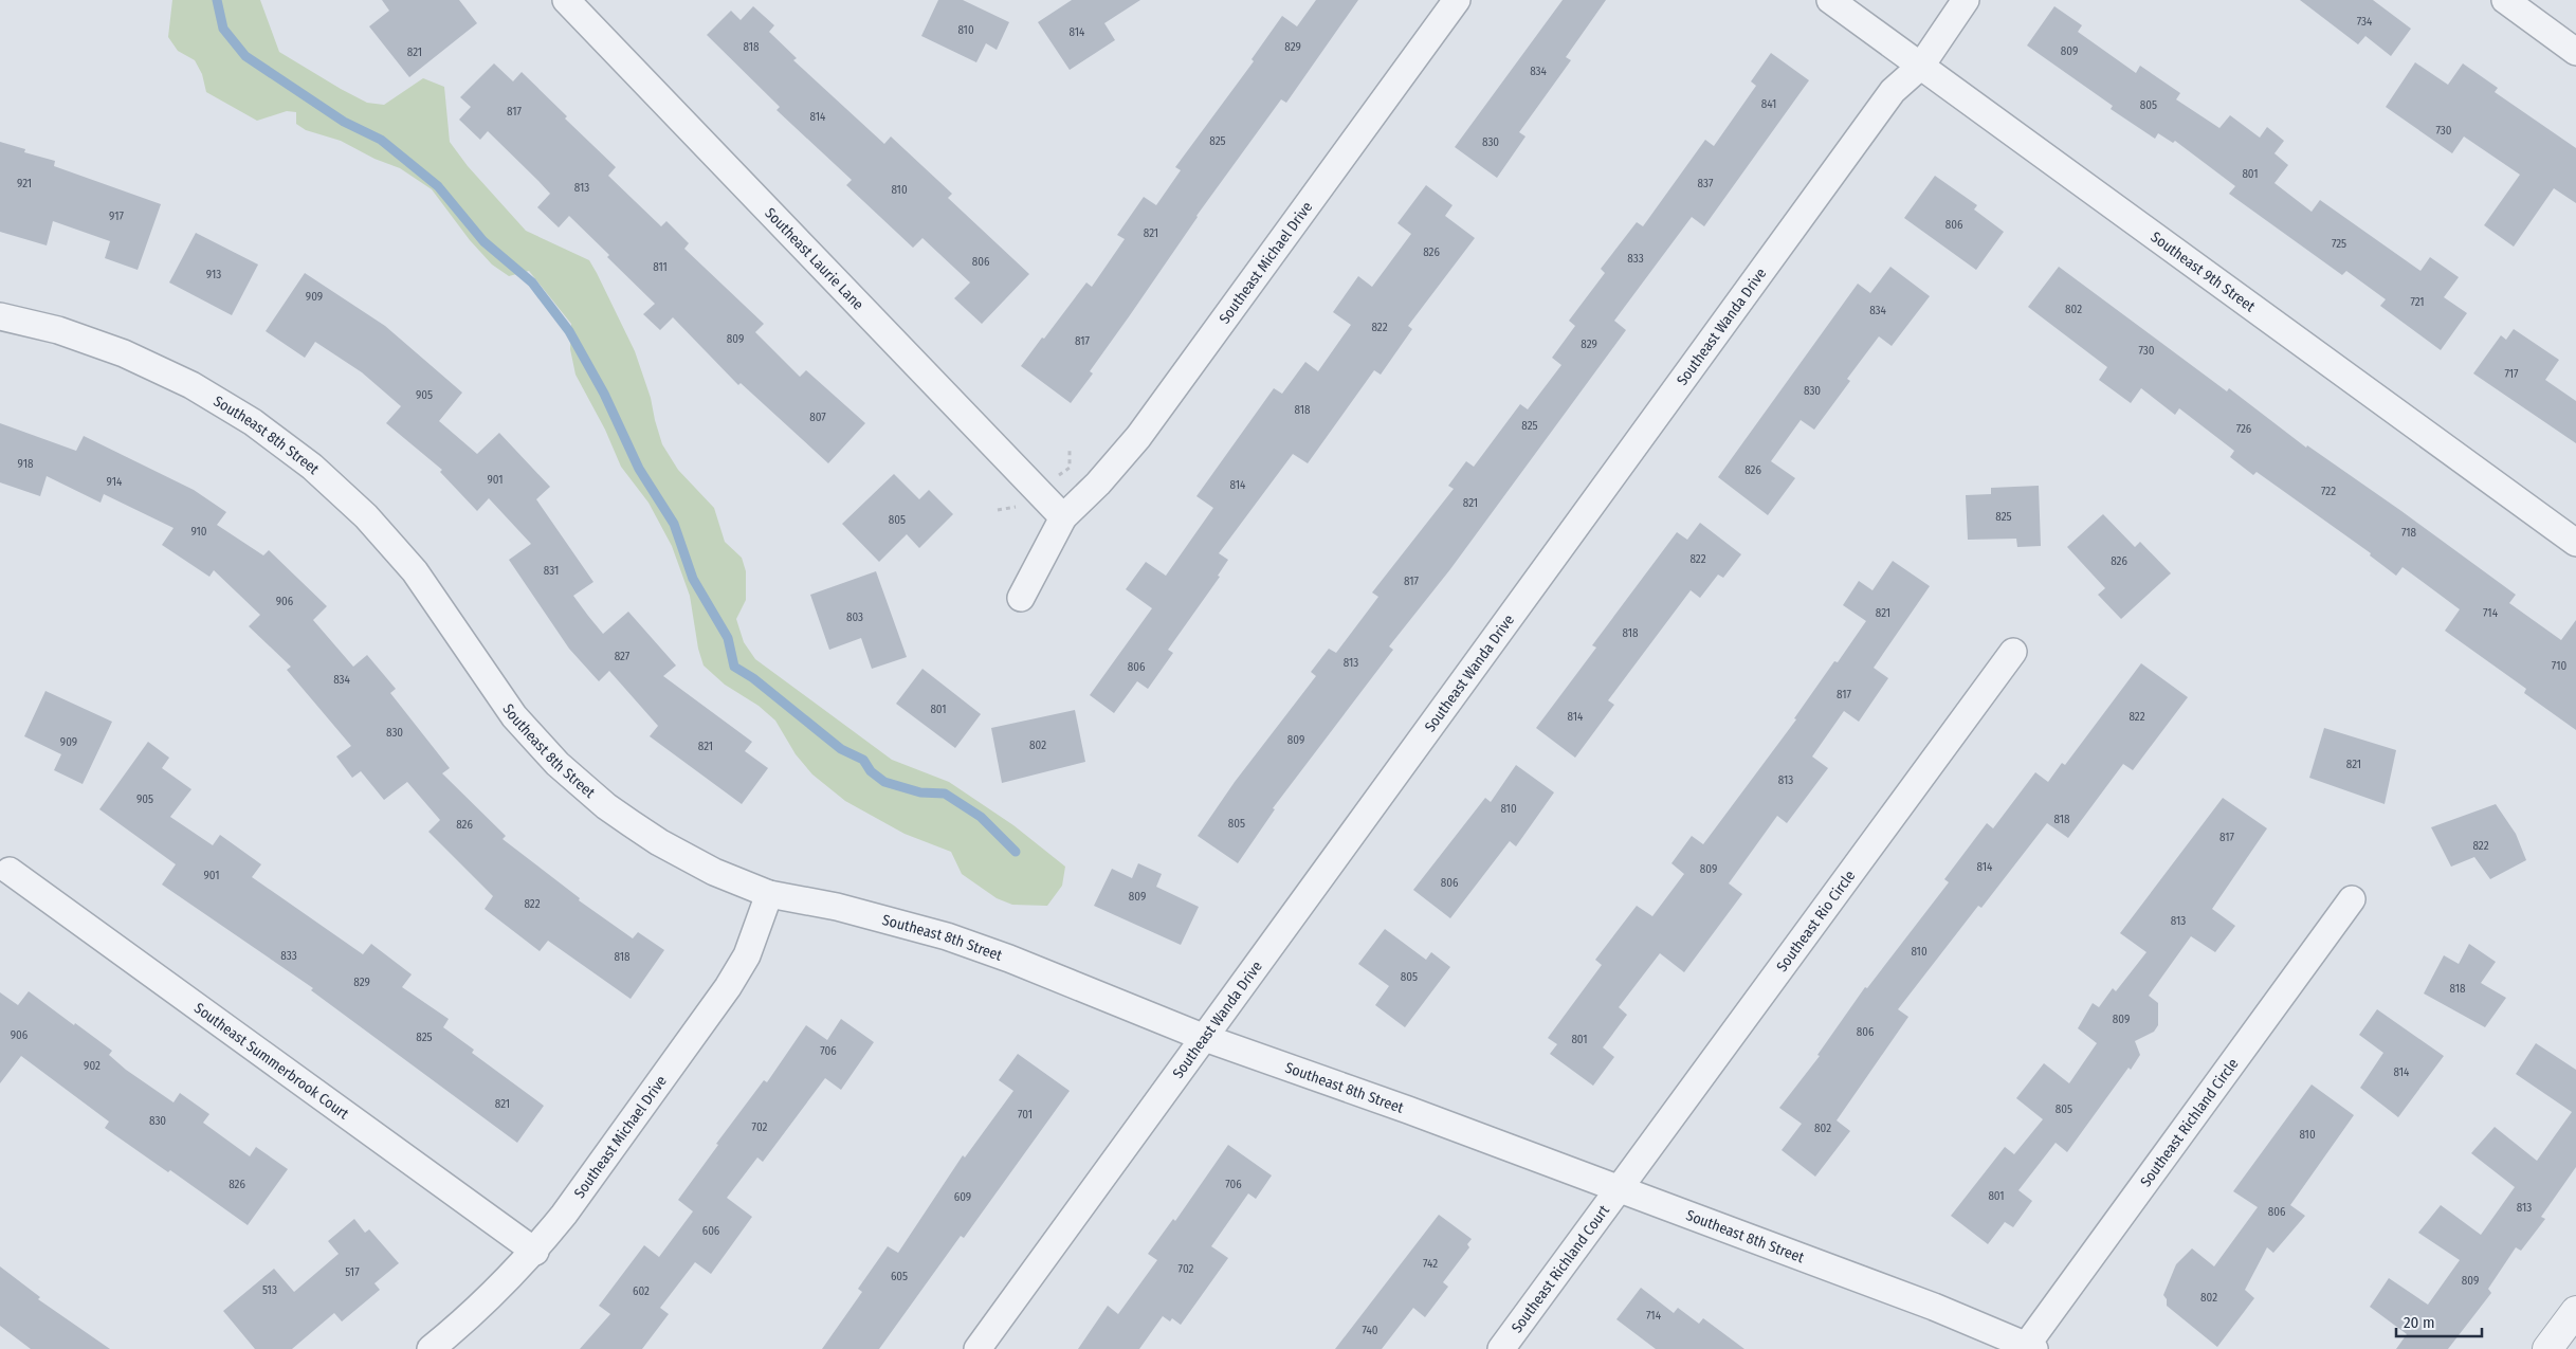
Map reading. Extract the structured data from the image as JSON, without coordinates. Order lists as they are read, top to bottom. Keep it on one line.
{"streets":{"street":["Southeast Laurie Lane","Southeast Michael Drive","Southeast 9th Street","Southeast Wanda Drive","Southeast 8th Street","Southeast Rio Circle","Southeast Summerbrook Court","Southeast Richland Circle","Southeast Richland Court"]},"crossings":[["Southeast Laurie Lane","Southeast Michael Drive"],["Southeast Michael Drive","Southeast 8th Street"],["Southeast Michael Drive","Southeast Summerbrook Court"],["Southeast 9th Street","Southeast Wanda Drive"],["Southeast Wanda Drive","Southeast 8th Street"],["Southeast 8th Street","Southeast Rio Circle"],["Southeast 8th Street","Southeast Richland Circle"],["Southeast 8th Street","Southeast Richland Court"],["Southeast Rio Circle","Southeast Richland Court"]],"house_numbers":["734","810","814","818","829","809","821","834","841","805","817","814","730","825","830","801","921","837","813","810","917","806","821","725","826","833","806","811","913","909","721","802","834","822","809","817","829","730","717","830","905","818","807","825","726","918","826","901","914","814","722","821","825","805","910","718","822","826","831","817","906","821","714","803","818","827","813","710","806","834","817","801","814","822","830","809","909","802","821","821","813","905","810","818","805","826","817","822","814","809","901","806","809","822","813","810","833","818","805","829","818","809","806","906","825","801","706","902","814","821","805","701","830","702","802","810","826","706","801","609","813","806","606","742","702","517","605","809","513","602","802","714","740"],"scale_bar":"20 m"}
